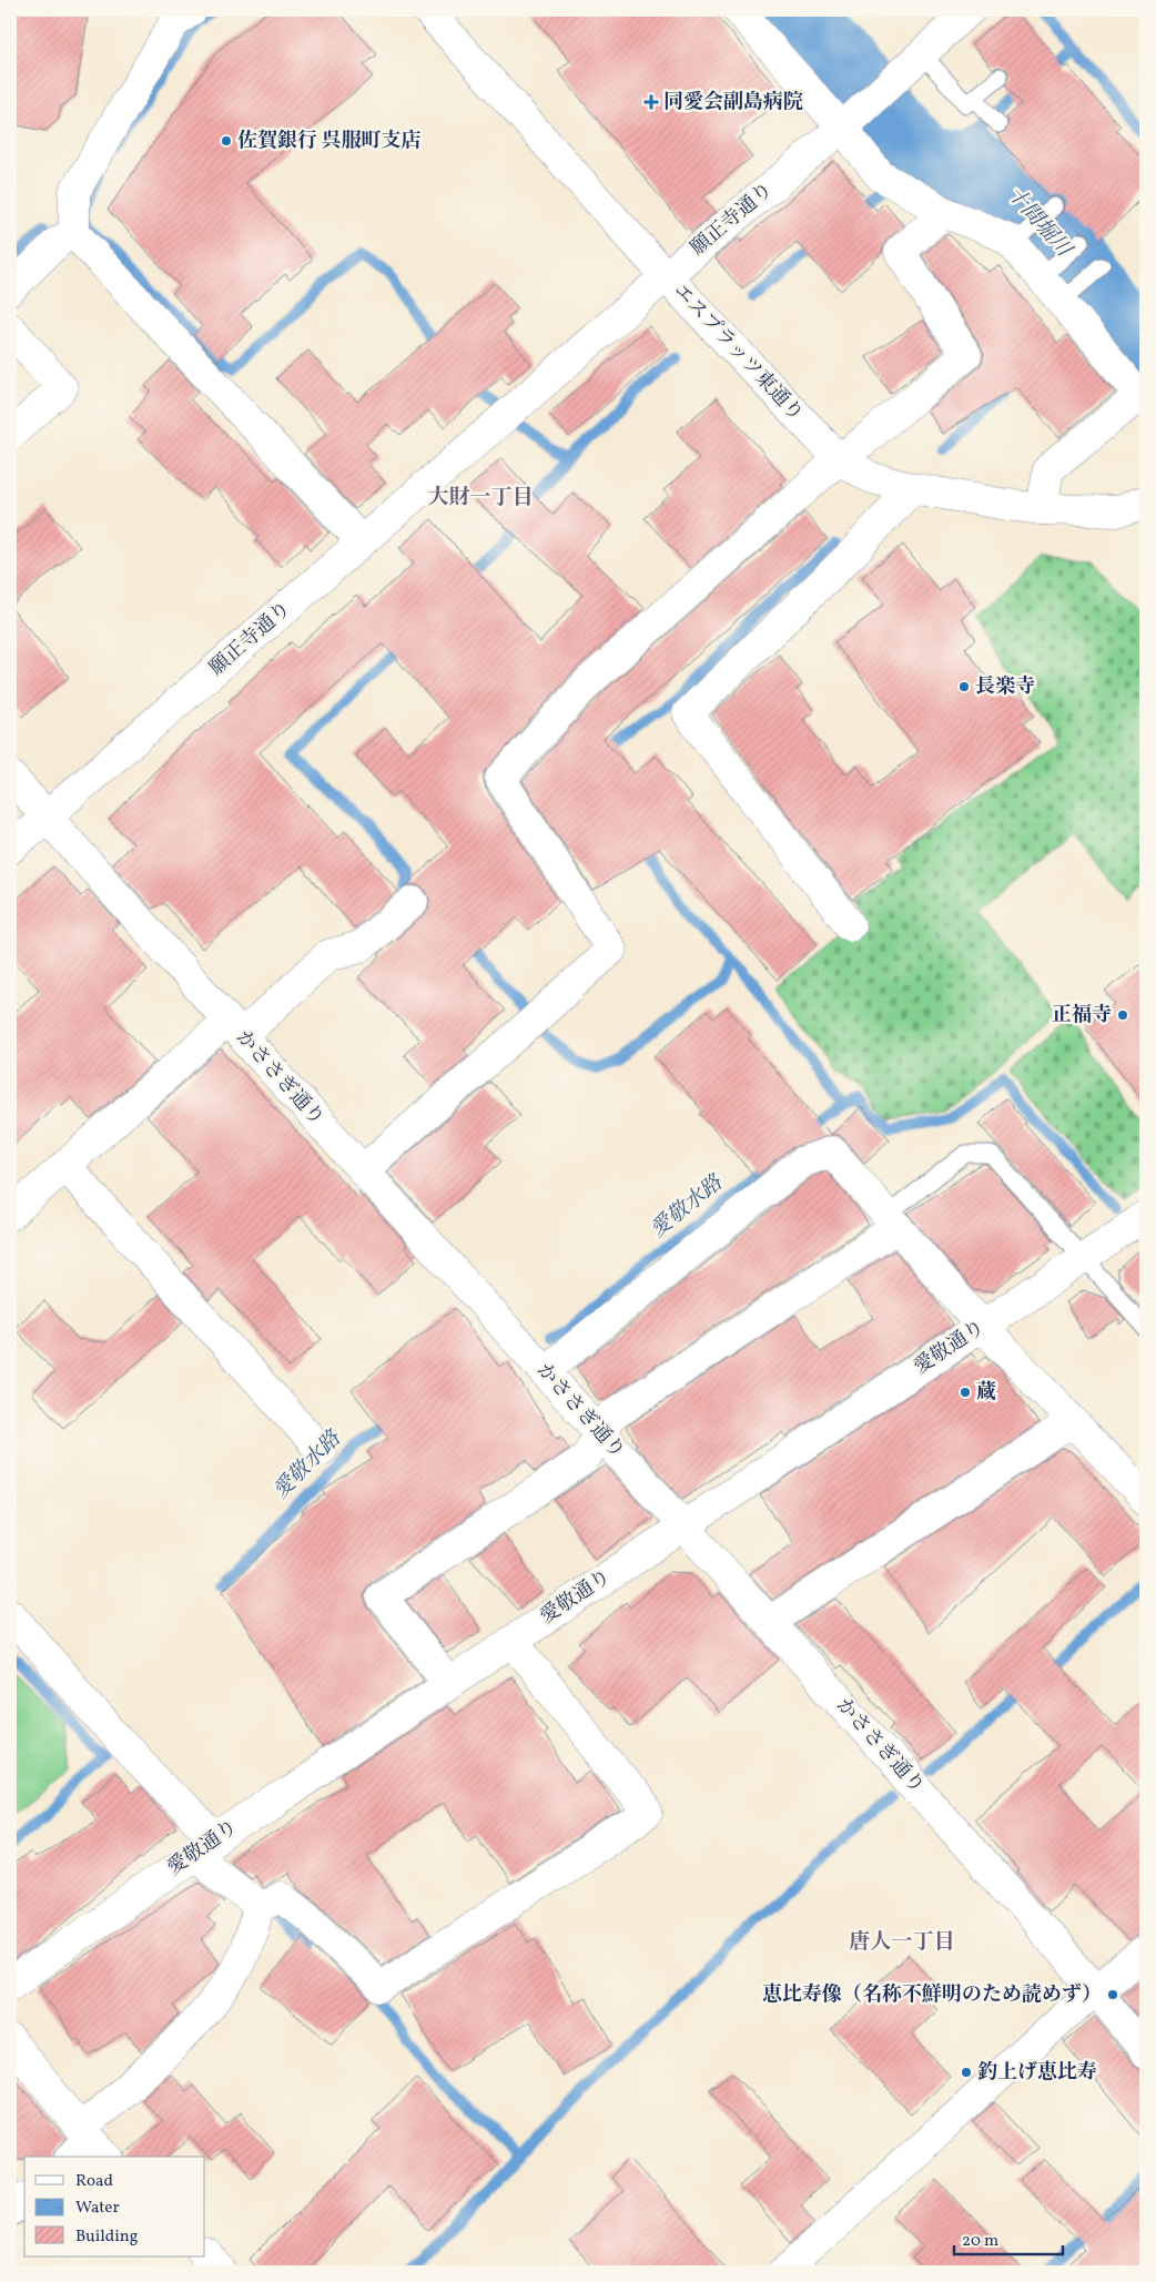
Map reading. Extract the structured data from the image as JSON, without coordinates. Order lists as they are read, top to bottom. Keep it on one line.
{"streets":{"street":["願正寺通り","エスプラッツ東通り","かささぎ通り","愛敬通り"]},"crossings":[["願正寺通り","エスプラッツ東通り"],["願正寺通り","かささぎ通り"],["かささぎ通り","愛敬通り"]],"districts":["大財一丁目","唐人一丁目"],"water":["十間堀川","愛敬水路"],"places":{"health":["同愛会副島病院"],"other":["佐賀銀行 呉服町支店","長楽寺","正福寺","蔵","恵比寿像（名称不鮮明のため読めず）","釣上げ恵比寿"]},"legend":["Road","Water","Building"],"scale_bar":"20 m"}
